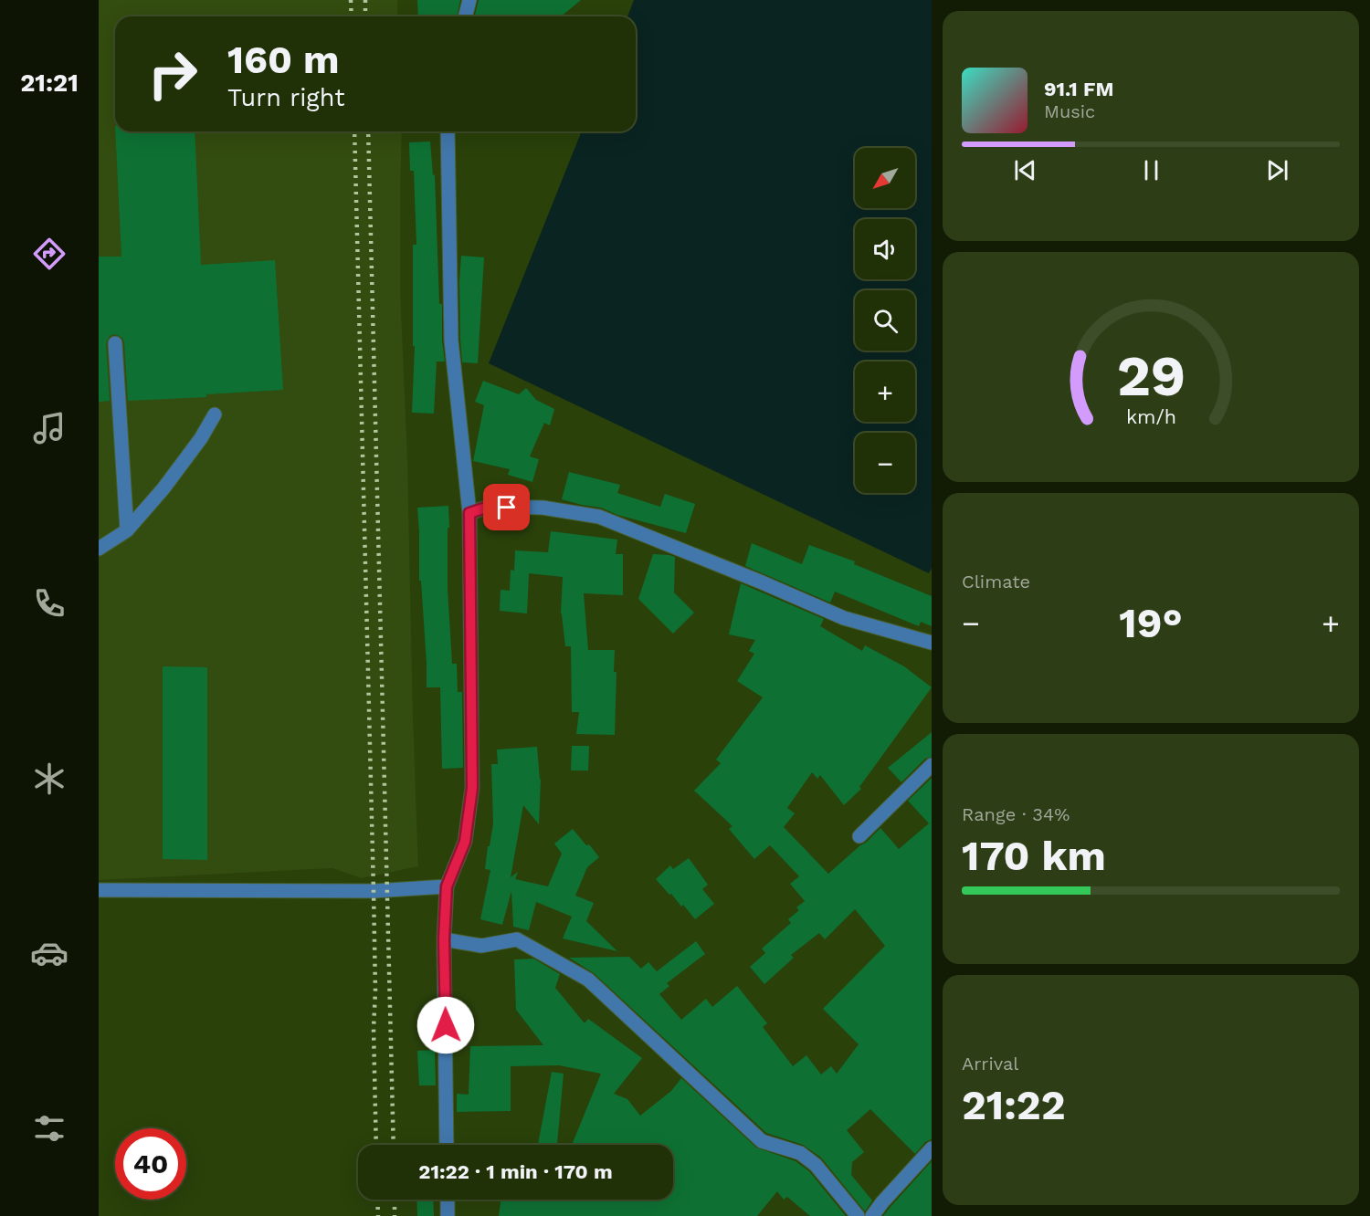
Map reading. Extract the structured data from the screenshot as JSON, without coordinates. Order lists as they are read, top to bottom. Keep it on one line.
{"north":"bottom left","page":{"tabs":"21:21","turn":["160 m","Turn right"],"song":["91.1 FM","Music"],"map_buttons":["+","−"],"tile":["Climate",["Range · 34%","170 km"],["Arrival","21:22"]],"heat":["−","19°","+"],"limit":"40","trip":"21:22 · 1 min · 170 m","gauge":["29","km/h"]}}
